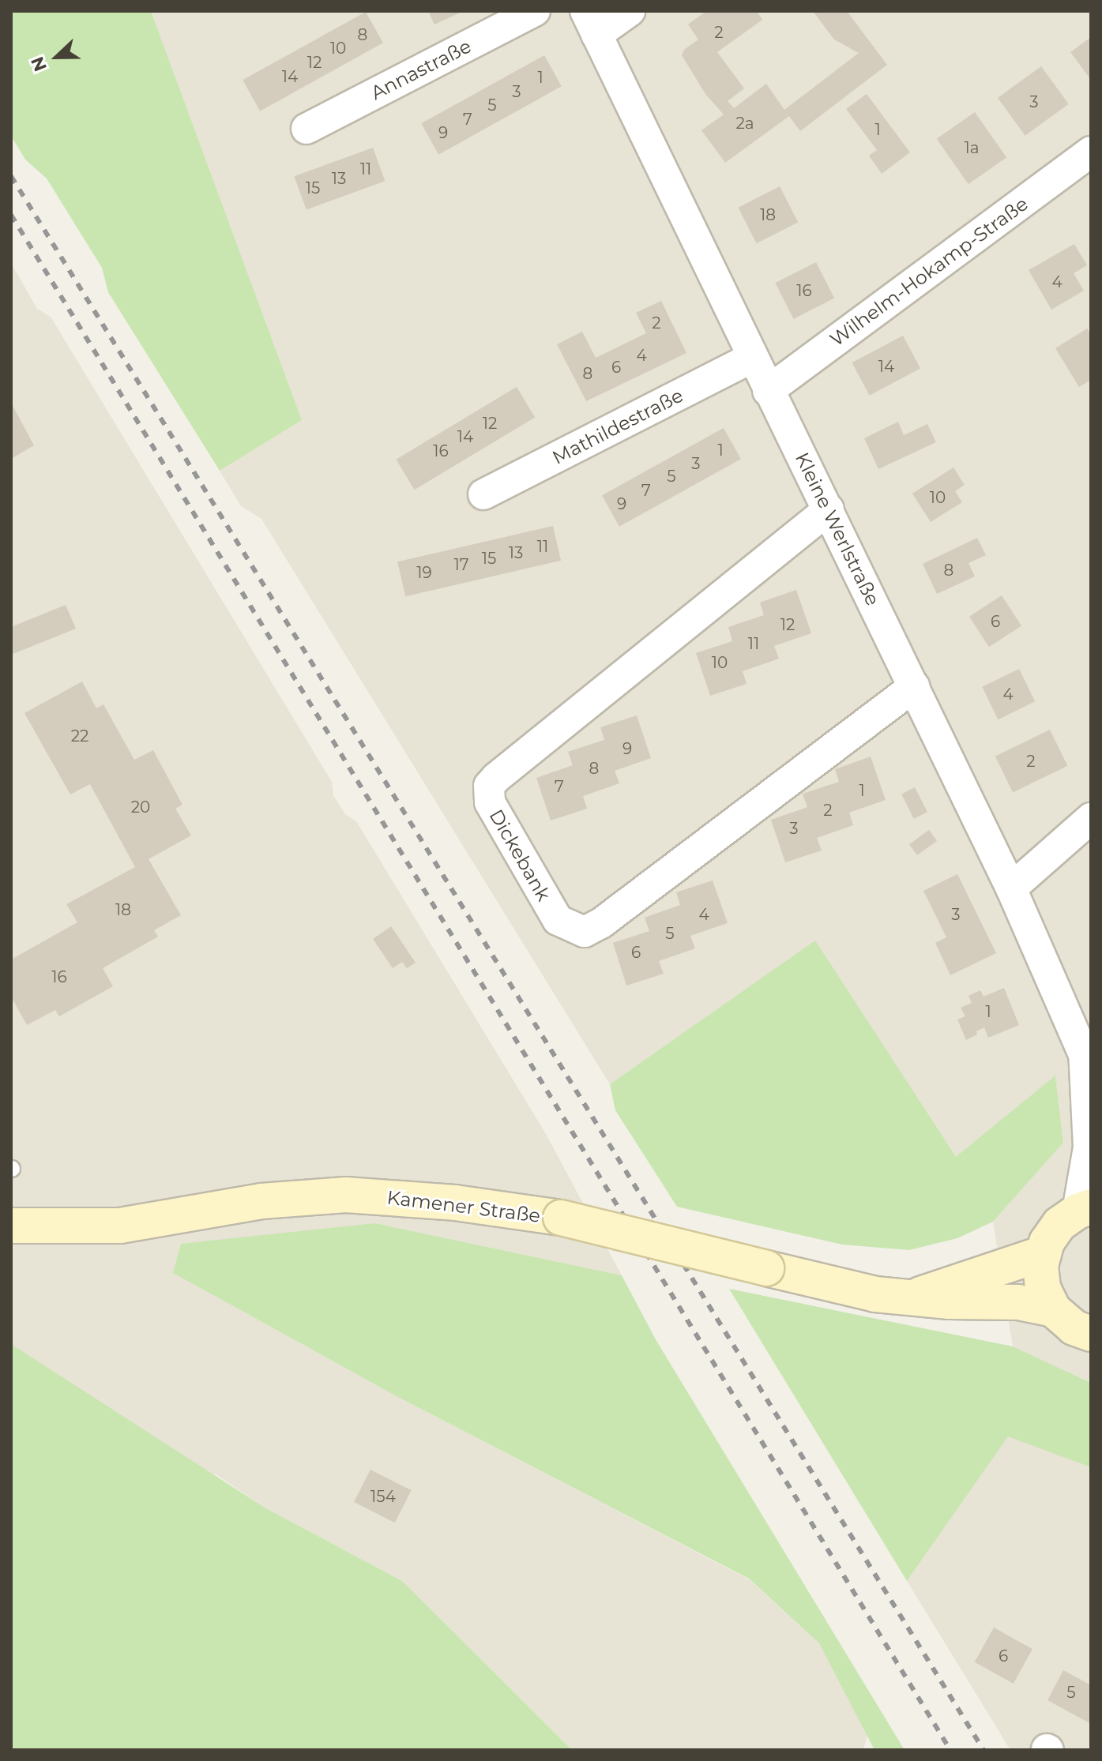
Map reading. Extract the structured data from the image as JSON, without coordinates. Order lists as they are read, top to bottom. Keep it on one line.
{"streets":{"main road":["Kamener Straße"],"street":["Annastraße","Wilhelm-Hokamp-Straße","Mathildestraße","Kleine Werlstraße","Dickebank"]},"crossings":[["Wilhelm-Hokamp-Straße","Kleine Werlstraße"],["Mathildestraße","Kleine Werlstraße"],["Kleine Werlstraße","Dickebank"]],"house_numbers":["2","8","10","12","14","1","3","3","5","7","2a","1","9","1a","11","13","15","18","4","16","2","4","14","6","8","12","14","1","16","3","5","7","10","9","11","13","15","17","8","19","6","12","11","10","4","22","9","2","8","7","1","20","2","3","18","4","3","5","6","16","1","154","6","5"],"north":"left"}
